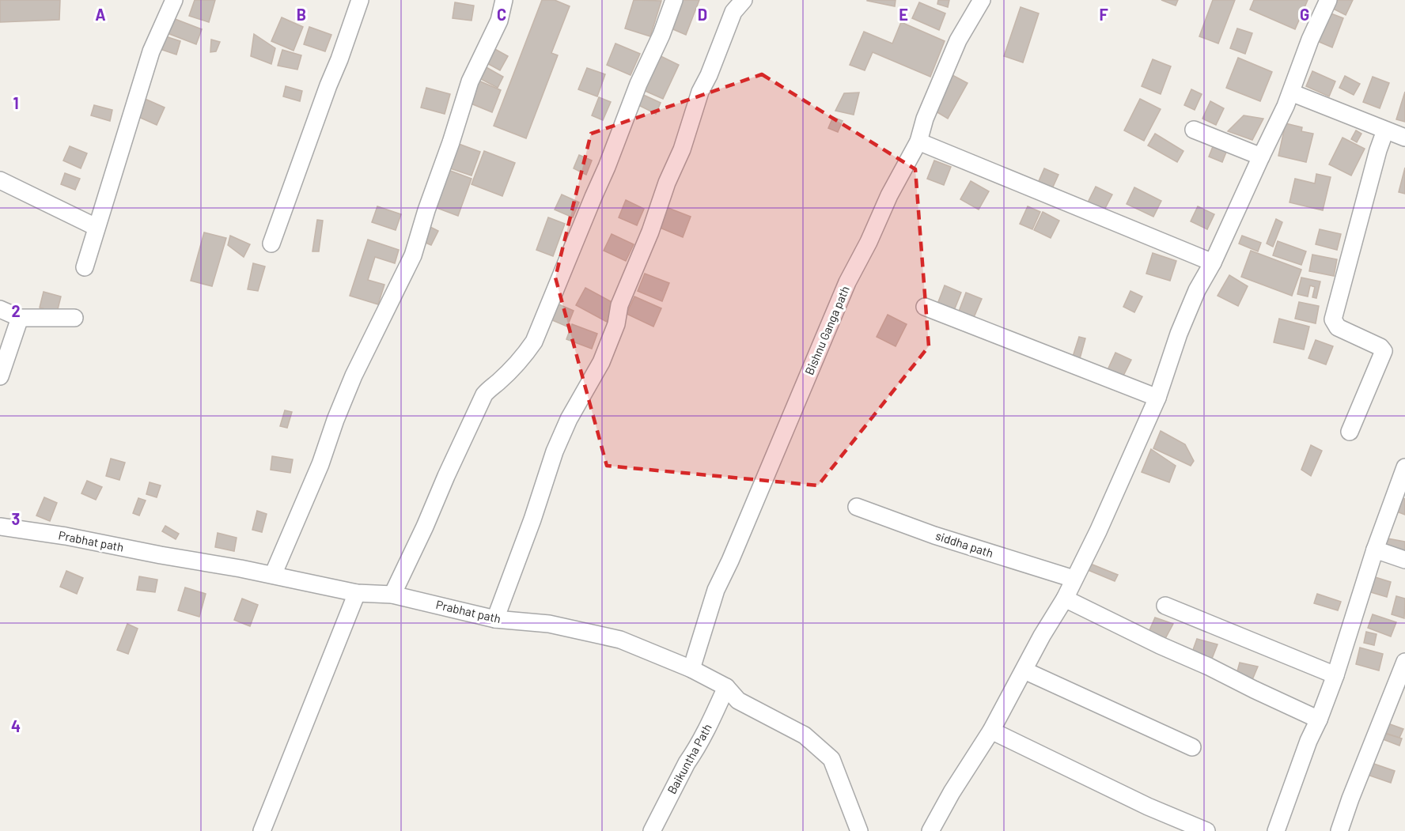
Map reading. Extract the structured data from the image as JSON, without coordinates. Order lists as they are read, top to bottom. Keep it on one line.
{"streets":{"street":["Bishnu Ganga path","Prabhat path","siddha path","Baikuntha Path"]},"crossings":[["Bishnu Ganga path","Prabhat path"],["Prabhat path","Baikuntha Path"]],"grid":{"columns":["A","B","C","D","E","F","G"],"rows":["1","2","3","4"]}}
